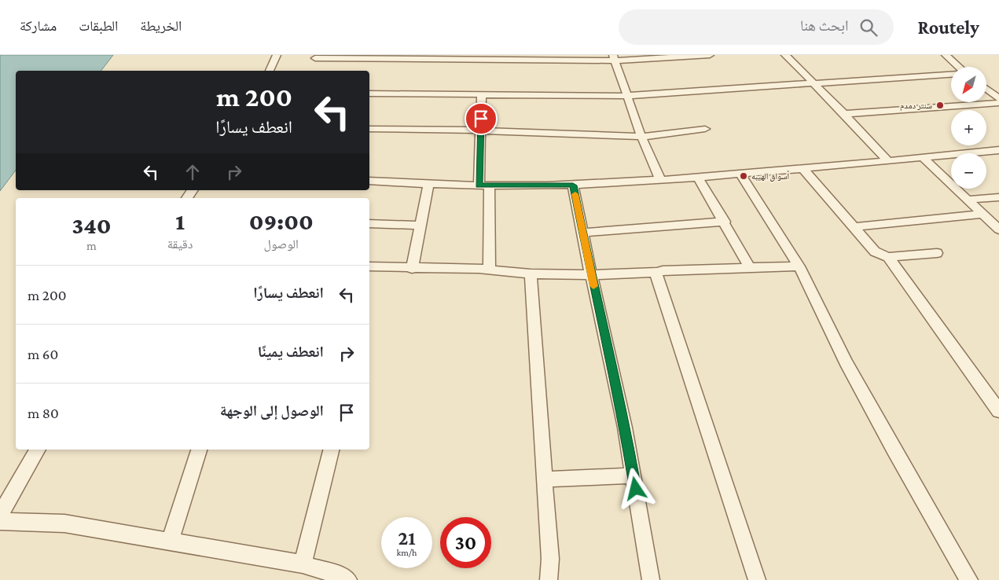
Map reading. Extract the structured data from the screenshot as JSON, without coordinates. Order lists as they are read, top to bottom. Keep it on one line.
{"places":["سنتر دمدم","أسواق الهيبه"],"north":"bottom left","page":{"header":"Routely","search":"ابحث هنا","nav":["الخريطة","الطبقات","مشاركة"],"map_buttons":["+","−"],"turn":["200 m","انعطف يسارًا"],"eta":["09:00","الوصول","1","دقيقة","340","m"],"list":[{"name":"انعطف يسارًا","value":"200 m"},{"name":"انعطف يمينًا","value":"60 m"},{"name":"الوصول إلى الوجهة","value":"80 m"}],"speed":"21 km/h","limit":"30"}}
